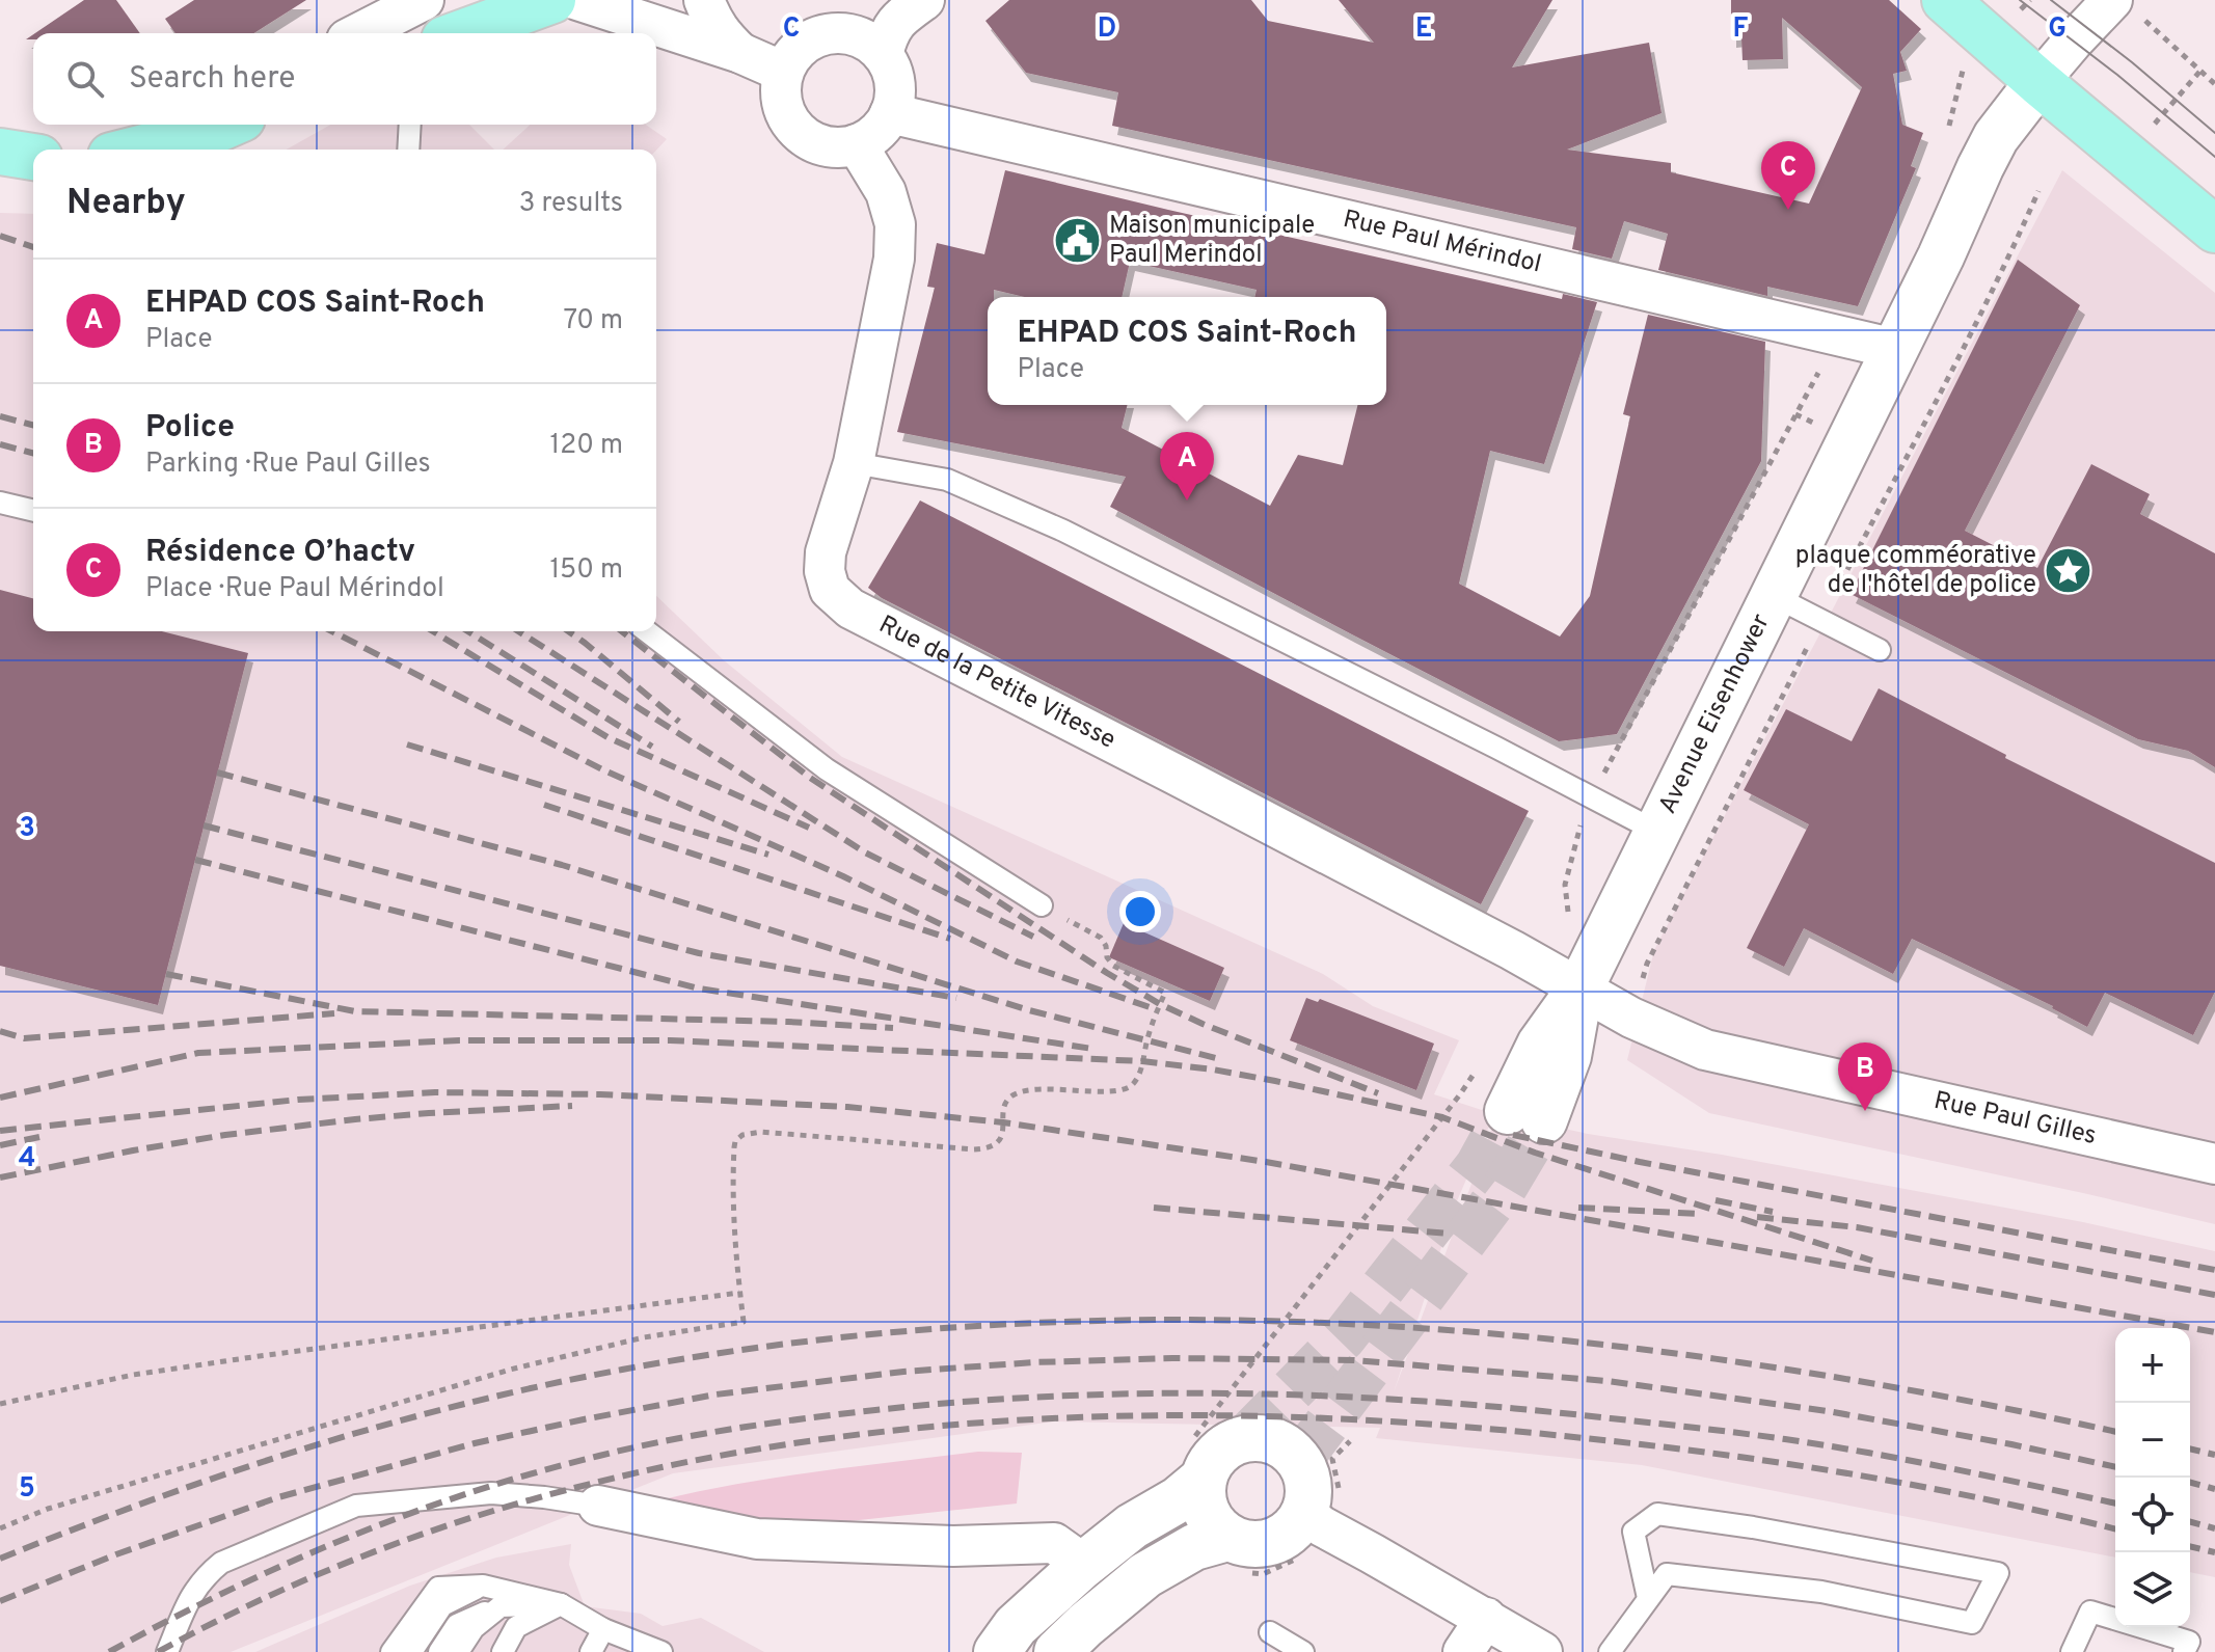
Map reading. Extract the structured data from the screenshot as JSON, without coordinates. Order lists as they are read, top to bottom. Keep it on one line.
{"streets":{"main road":["Avenue Eisenhower"],"street":["Rue Paul Mérindol","Rue de la Petite Vitesse","Rue Paul Gilles"]},"crossings":[["Rue Paul Mérindol","Rue de la Petite Vitesse"],["Rue Paul Mérindol","Avenue Eisenhower"],["Rue de la Petite Vitesse","Avenue Eisenhower"],["Rue de la Petite Vitesse","Rue Paul Gilles"],["Avenue Eisenhower","Rue Paul Gilles"]],"places":{"public building":["Maison municipale Paul Merindol"],"place":["plaque comméorative de l'hôtel de police"]},"page":{"search":"Search here","pins":["C","A","B"],"heading":["Nearby","3 results"],"list":[{"mark":"A","name":"EHPAD COS Saint-Roch","note":"Place","value":"70 m"},{"mark":"B","name":"Police","note":"Parking · Rue Paul Gilles","value":"120 m"},{"mark":"C","name":"Résidence O’hactv","note":"Place · Rue Paul Mérindol","value":"150 m"}],"popup":["EHPAD COS Saint-Roch","Place"],"map_buttons":["+","−"]},"grid":{"columns":["C","D","E","F","G"],"rows":["3","4","5"]}}
